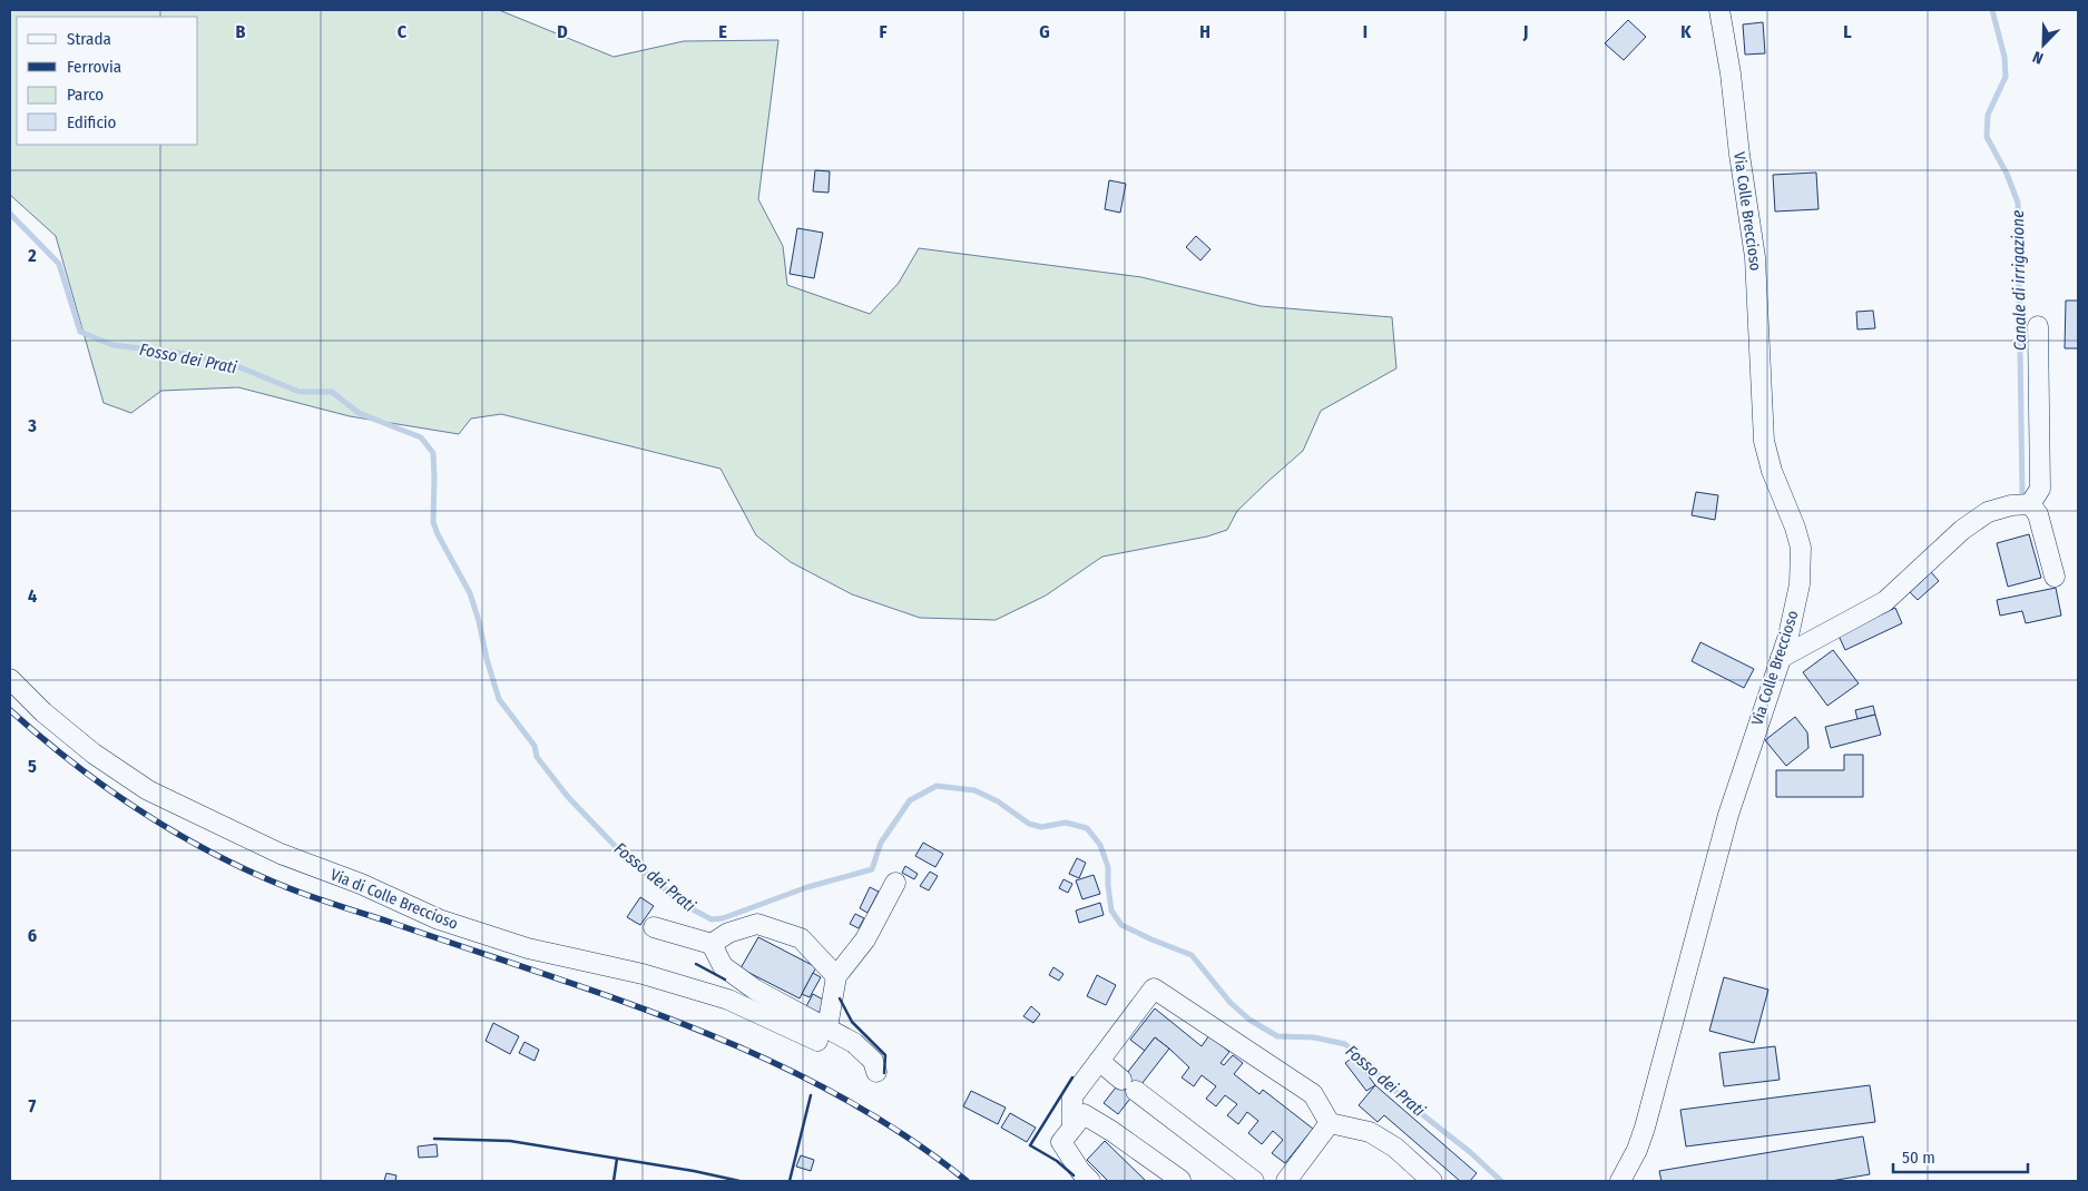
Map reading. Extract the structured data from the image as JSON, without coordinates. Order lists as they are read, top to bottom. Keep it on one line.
{"streets":{"street":["Via Colle Breccioso","Via di Colle Breccioso"]},"water":["Canale di irrigazione","Fosso dei Prati"],"legend":["Strada","Ferrovia","Parco","Edificio"],"scale_bar":"50 m","north":"bottom left","grid":{"columns":["B","C","D","E","F","G","H","I","J","K","L"],"rows":["2","3","4","5","6","7"]}}
